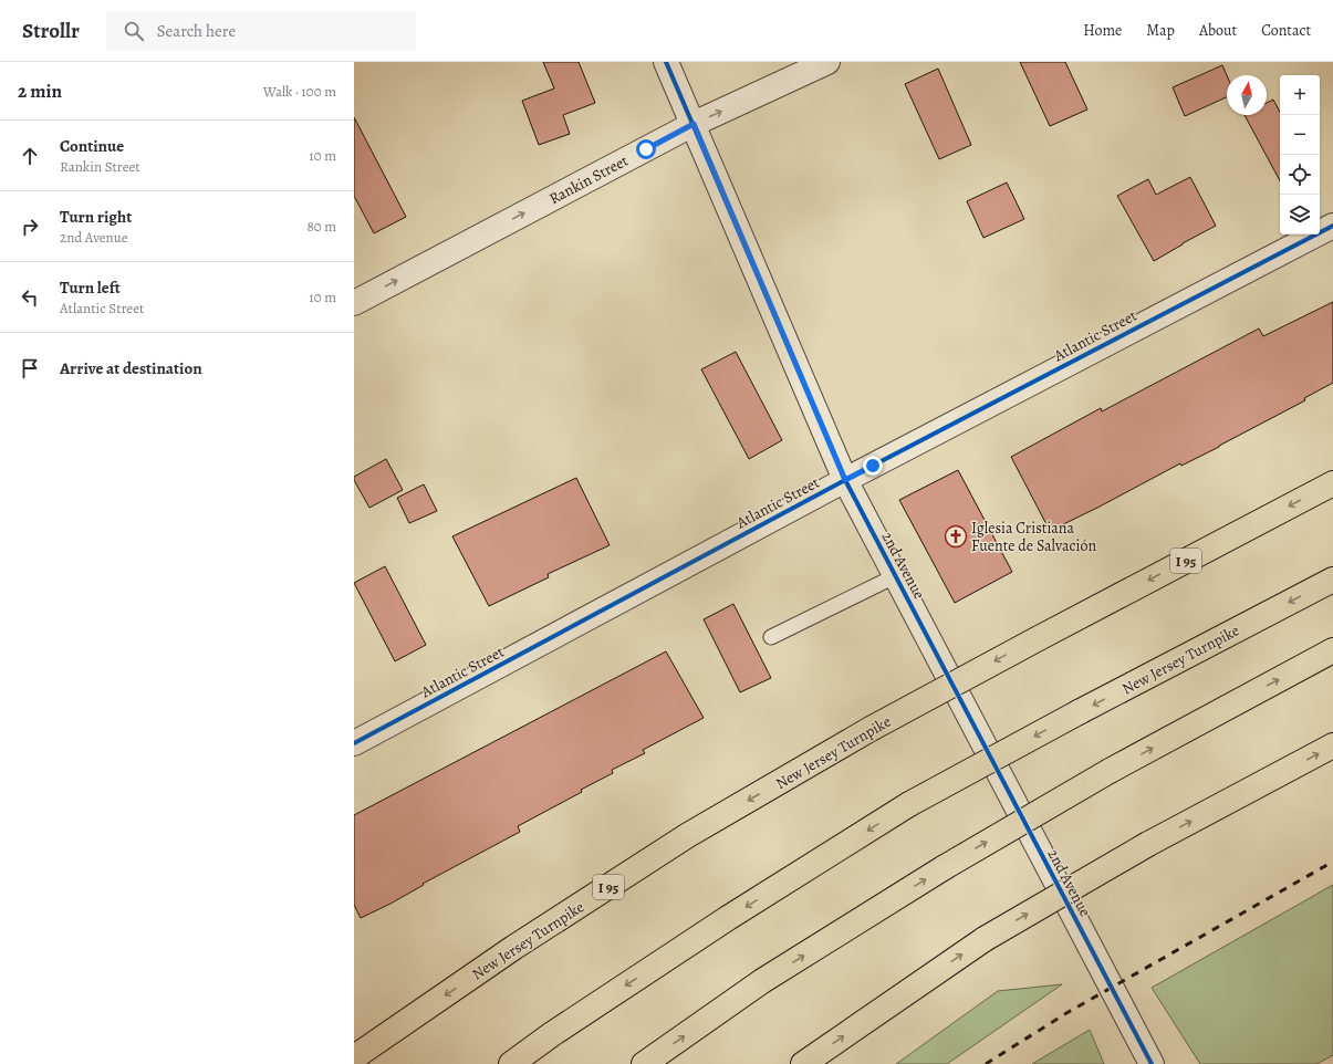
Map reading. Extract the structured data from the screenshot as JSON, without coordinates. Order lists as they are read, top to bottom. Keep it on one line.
{"streets":{"highway":["I 95","New Jersey Turnpike"],"street":["Rankin Street","Atlantic Street","2nd Avenue"]},"crossings":[["Rankin Street","2nd Avenue"],["Atlantic Street","2nd Avenue"]],"one_way":["Rankin Street"],"places":{"church":["Iglesia Cristiana Fuente de Salvación"]},"north":"top","page":{"header":"Strollr","search":"Search here","nav":["Home","Map","About","Contact"],"heading":["2 min","Walk · 100 m"],"map_buttons":["+","−"],"list":[["Continue","Rankin Street","10 m"],["Turn right","2nd Avenue","80 m"],["Turn left","Atlantic Street","10 m"],"Arrive at destination"]}}
